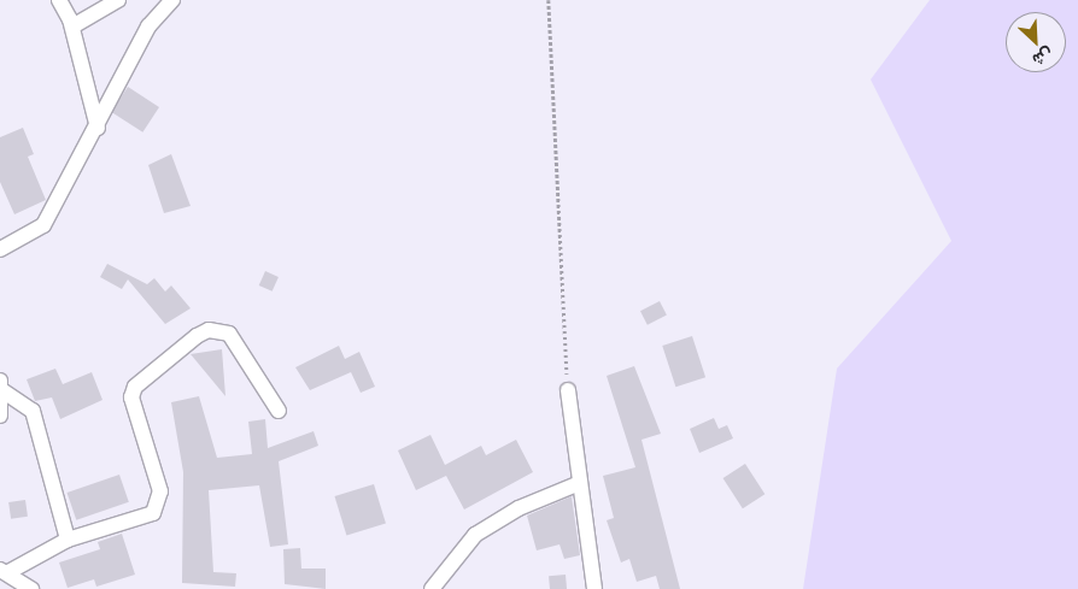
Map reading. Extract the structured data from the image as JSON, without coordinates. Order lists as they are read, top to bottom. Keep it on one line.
{"north":"bottom right"}
